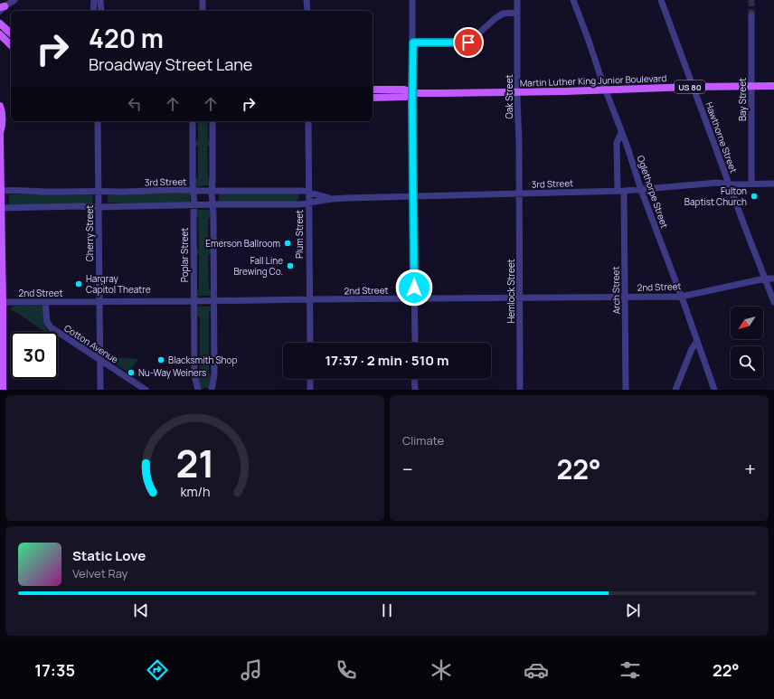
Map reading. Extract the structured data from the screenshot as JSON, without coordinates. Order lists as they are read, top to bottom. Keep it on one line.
{"streets":{"main road":["Martin Luther King Junior Boulevard","US 80"],"street":["Oak Street","Bay Street","Hawthorne Street","3rd Street","Oglethorpe Street","Cherry Street","Plum Street","Poplar Street","2nd Street","Arch Street","Hemlock Street","Cotton Avenue"]},"crossings":[["Martin Luther King Junior Boulevard","Oak Street"],["Martin Luther King Junior Boulevard","Bay Street"],["Martin Luther King Junior Boulevard","Hawthorne Street"],["Martin Luther King Junior Boulevard","Oglethorpe Street"],["Oak Street","3rd Street"],["Oak Street","Hemlock Street"],["Bay Street","3rd Street"],["Hawthorne Street","3rd Street"],["Hawthorne Street","2nd Street"],["3rd Street","Oglethorpe Street"],["3rd Street","Cherry Street"],["3rd Street","Plum Street"],["3rd Street","Poplar Street"],["3rd Street","Arch Street"],["3rd Street","Hemlock Street"],["Oglethorpe Street","2nd Street"],["Oglethorpe Street","Arch Street"],["Cherry Street","2nd Street"],["Cherry Street","Cotton Avenue"],["Plum Street","2nd Street"],["Poplar Street","2nd Street"],["2nd Street","Arch Street"],["2nd Street","Hemlock Street"],["2nd Street","Cotton Avenue"]],"places":["Fulton Baptist Church","Emerson Ballroom","Fall Line Brewing Co.","Hargray Capitol Theatre","Blacksmith Shop","Nu-Way Weiners"],"north":"bottom left","page":{"turn":["420 m","Broadway Street Lane"],"limit":"30","trip":"17:37 · 2 min · 510 m","tile":"Climate","heat":["−","22°","+"],"song":["Static Love","Velvet Ray"],"tabs":["17:35","22°"],"gauge":["21","km/h"]}}
